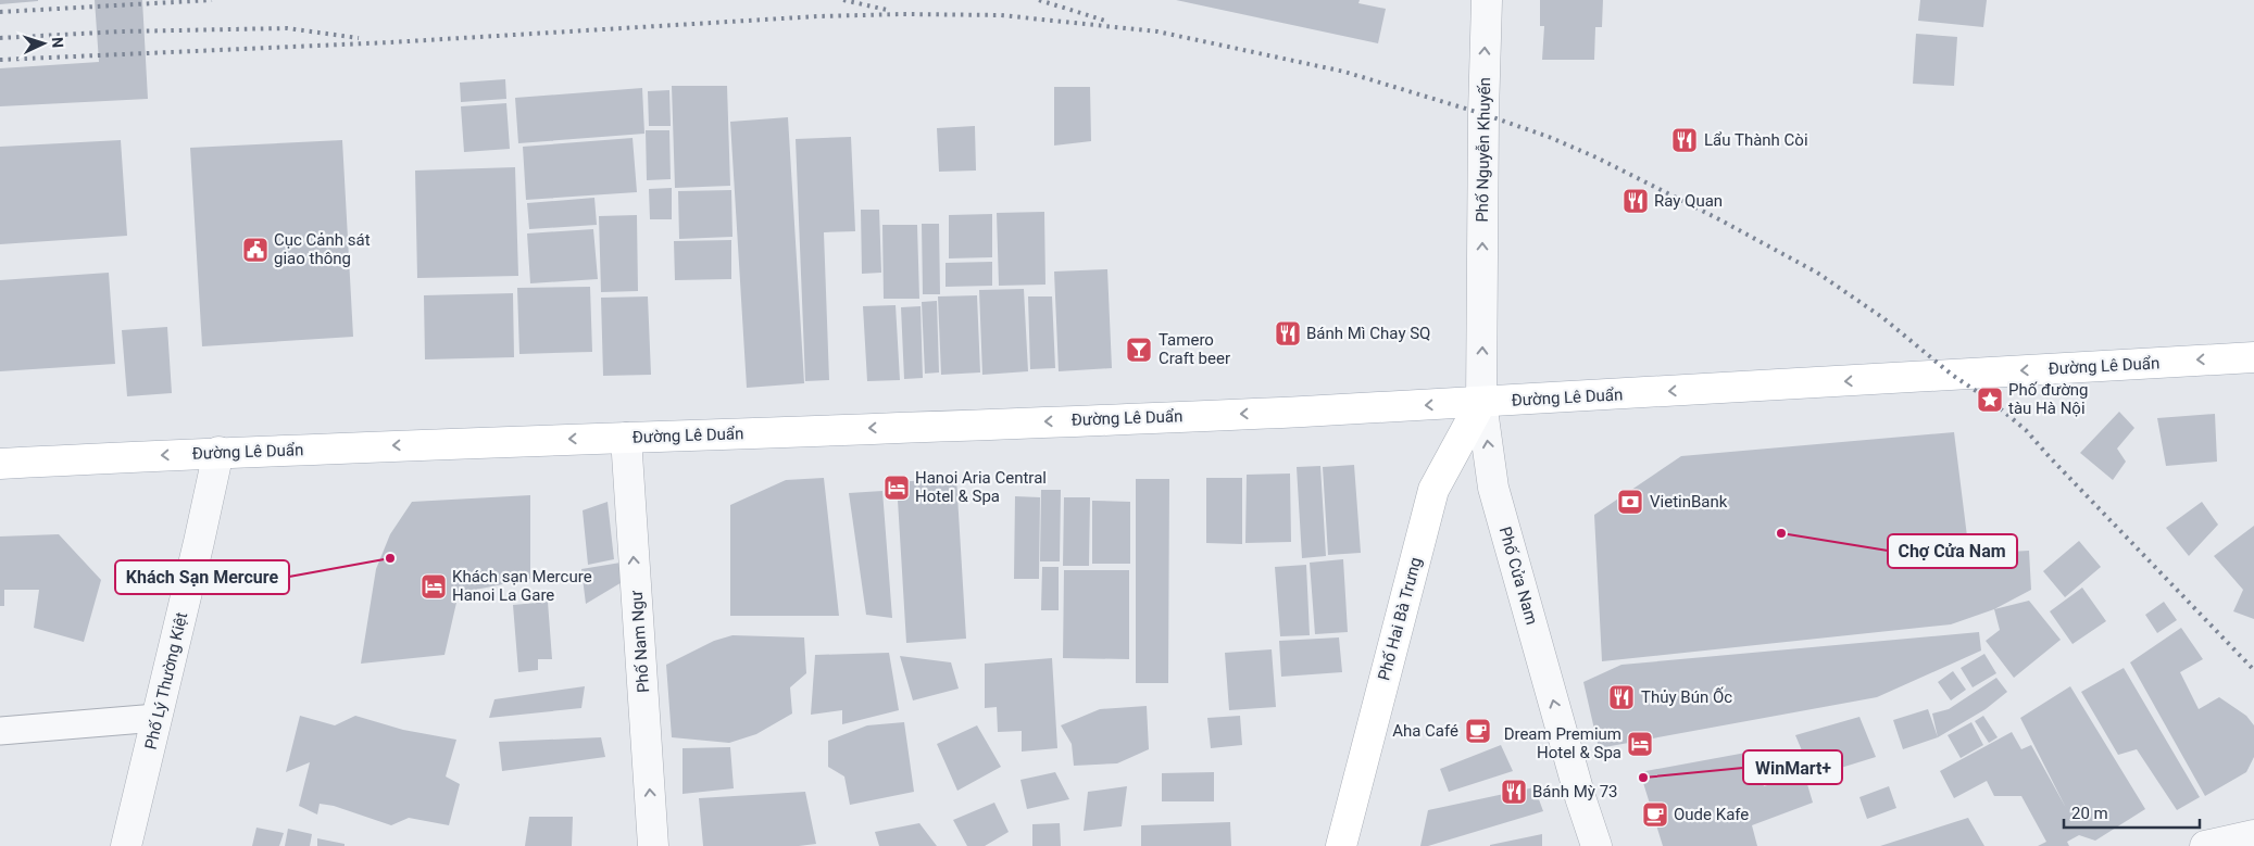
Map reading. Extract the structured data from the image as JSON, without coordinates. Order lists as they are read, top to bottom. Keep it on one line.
{"streets":{"main road":["Đường Lê Duẩn","Phố Hai Bà Trưng"],"street":["Phố Nguyễn Khuyến","Phố Cửa Nam","Phố Nam Ngư","Phố Lý Thường Kiệt"]},"crossings":[["Phố Nguyễn Khuyến","Phố Cửa Nam"],["Đường Lê Duẩn","Phố Cửa Nam"],["Đường Lê Duẩn","Phố Hai Bà Trưng"],["Đường Lê Duẩn","Phố Nam Ngư"],["Đường Lê Duẩn","Phố Lý Thường Kiệt"],["Phố Cửa Nam","Phố Hai Bà Trưng"]],"one_way":["Phố Nguyễn Khuyến","Đường Lê Duẩn","Phố Cửa Nam","Phố Nam Ngư"],"places":{"restaurant":["Lẩu Thành Còi","Ray Quan","Bánh Mì Chay SQ","Thủy Bún Ốc","Bánh Mỳ 73"],"public building":["Cục Cảnh sát giao thông"],"bar":["Tamero Craft beer"],"place":["Phố đường tàu Hà Nội"],"hotel":["Hanoi Aria Central Hotel & Spa","Khách sạn Mercure Hanoi La Gare","Dream Premium Hotel & Spa"],"bank":["VietinBank"],"other":["Chợ Cửa Nam","Khách Sạn Mercure","WinMart+"],"cafe":["Aha Café","Oude Kafe"]},"scale_bar":"20 m","north":"right"}
